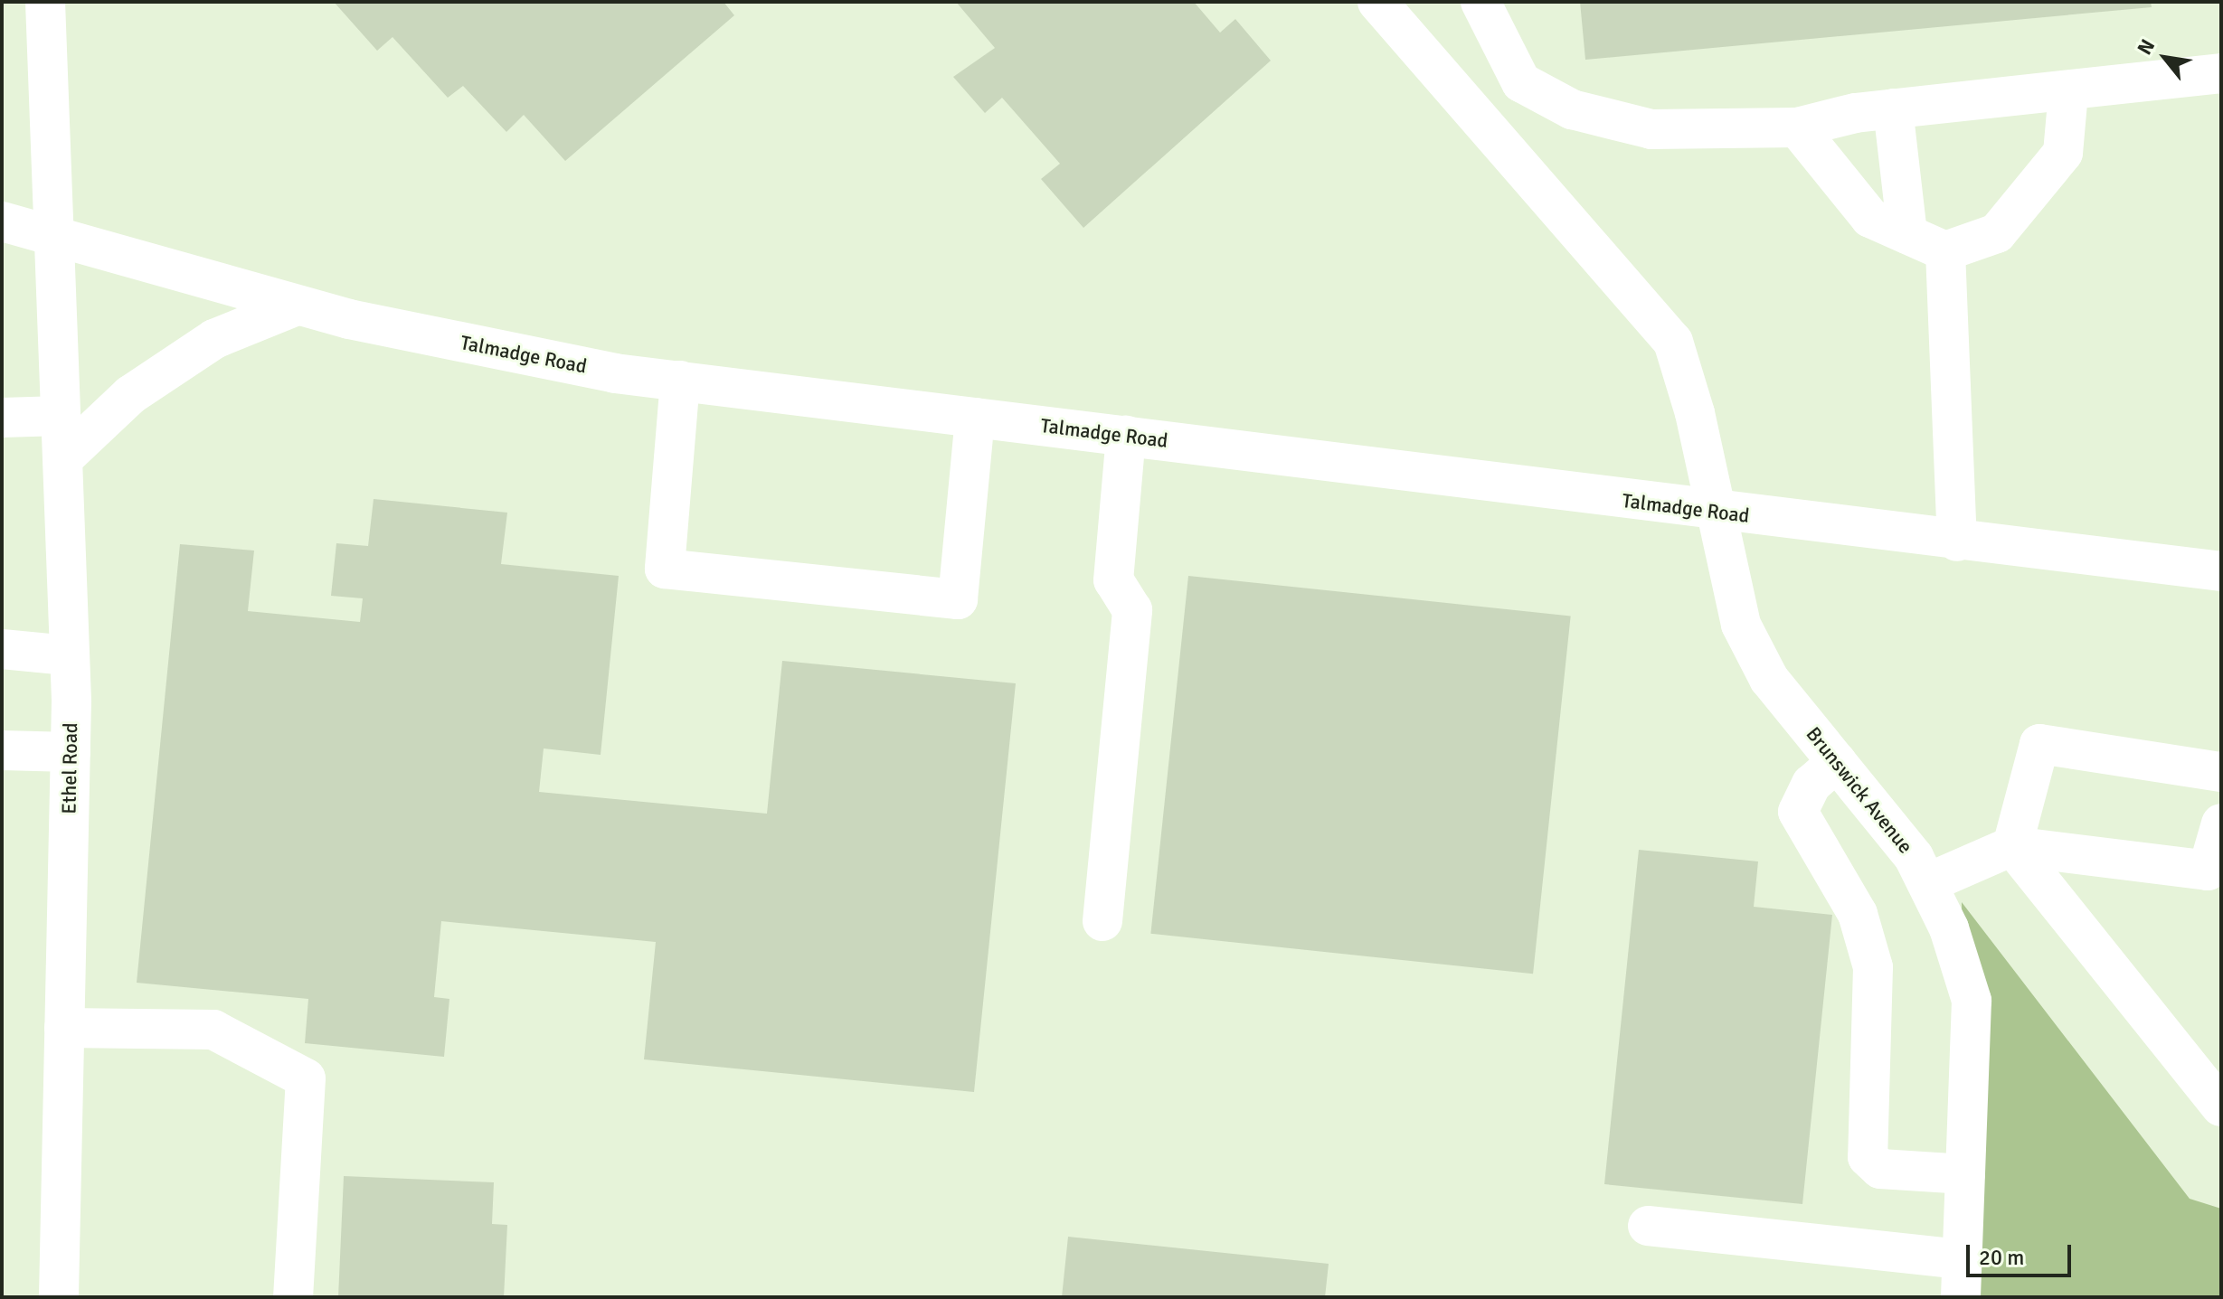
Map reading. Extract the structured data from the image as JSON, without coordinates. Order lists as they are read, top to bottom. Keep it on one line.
{"streets":{"street":["Talmadge Road","Ethel Road","Brunswick Avenue"]},"crossings":[["Talmadge Road","Ethel Road"],["Talmadge Road","Brunswick Avenue"]],"scale_bar":"20 m","north":"top left"}
